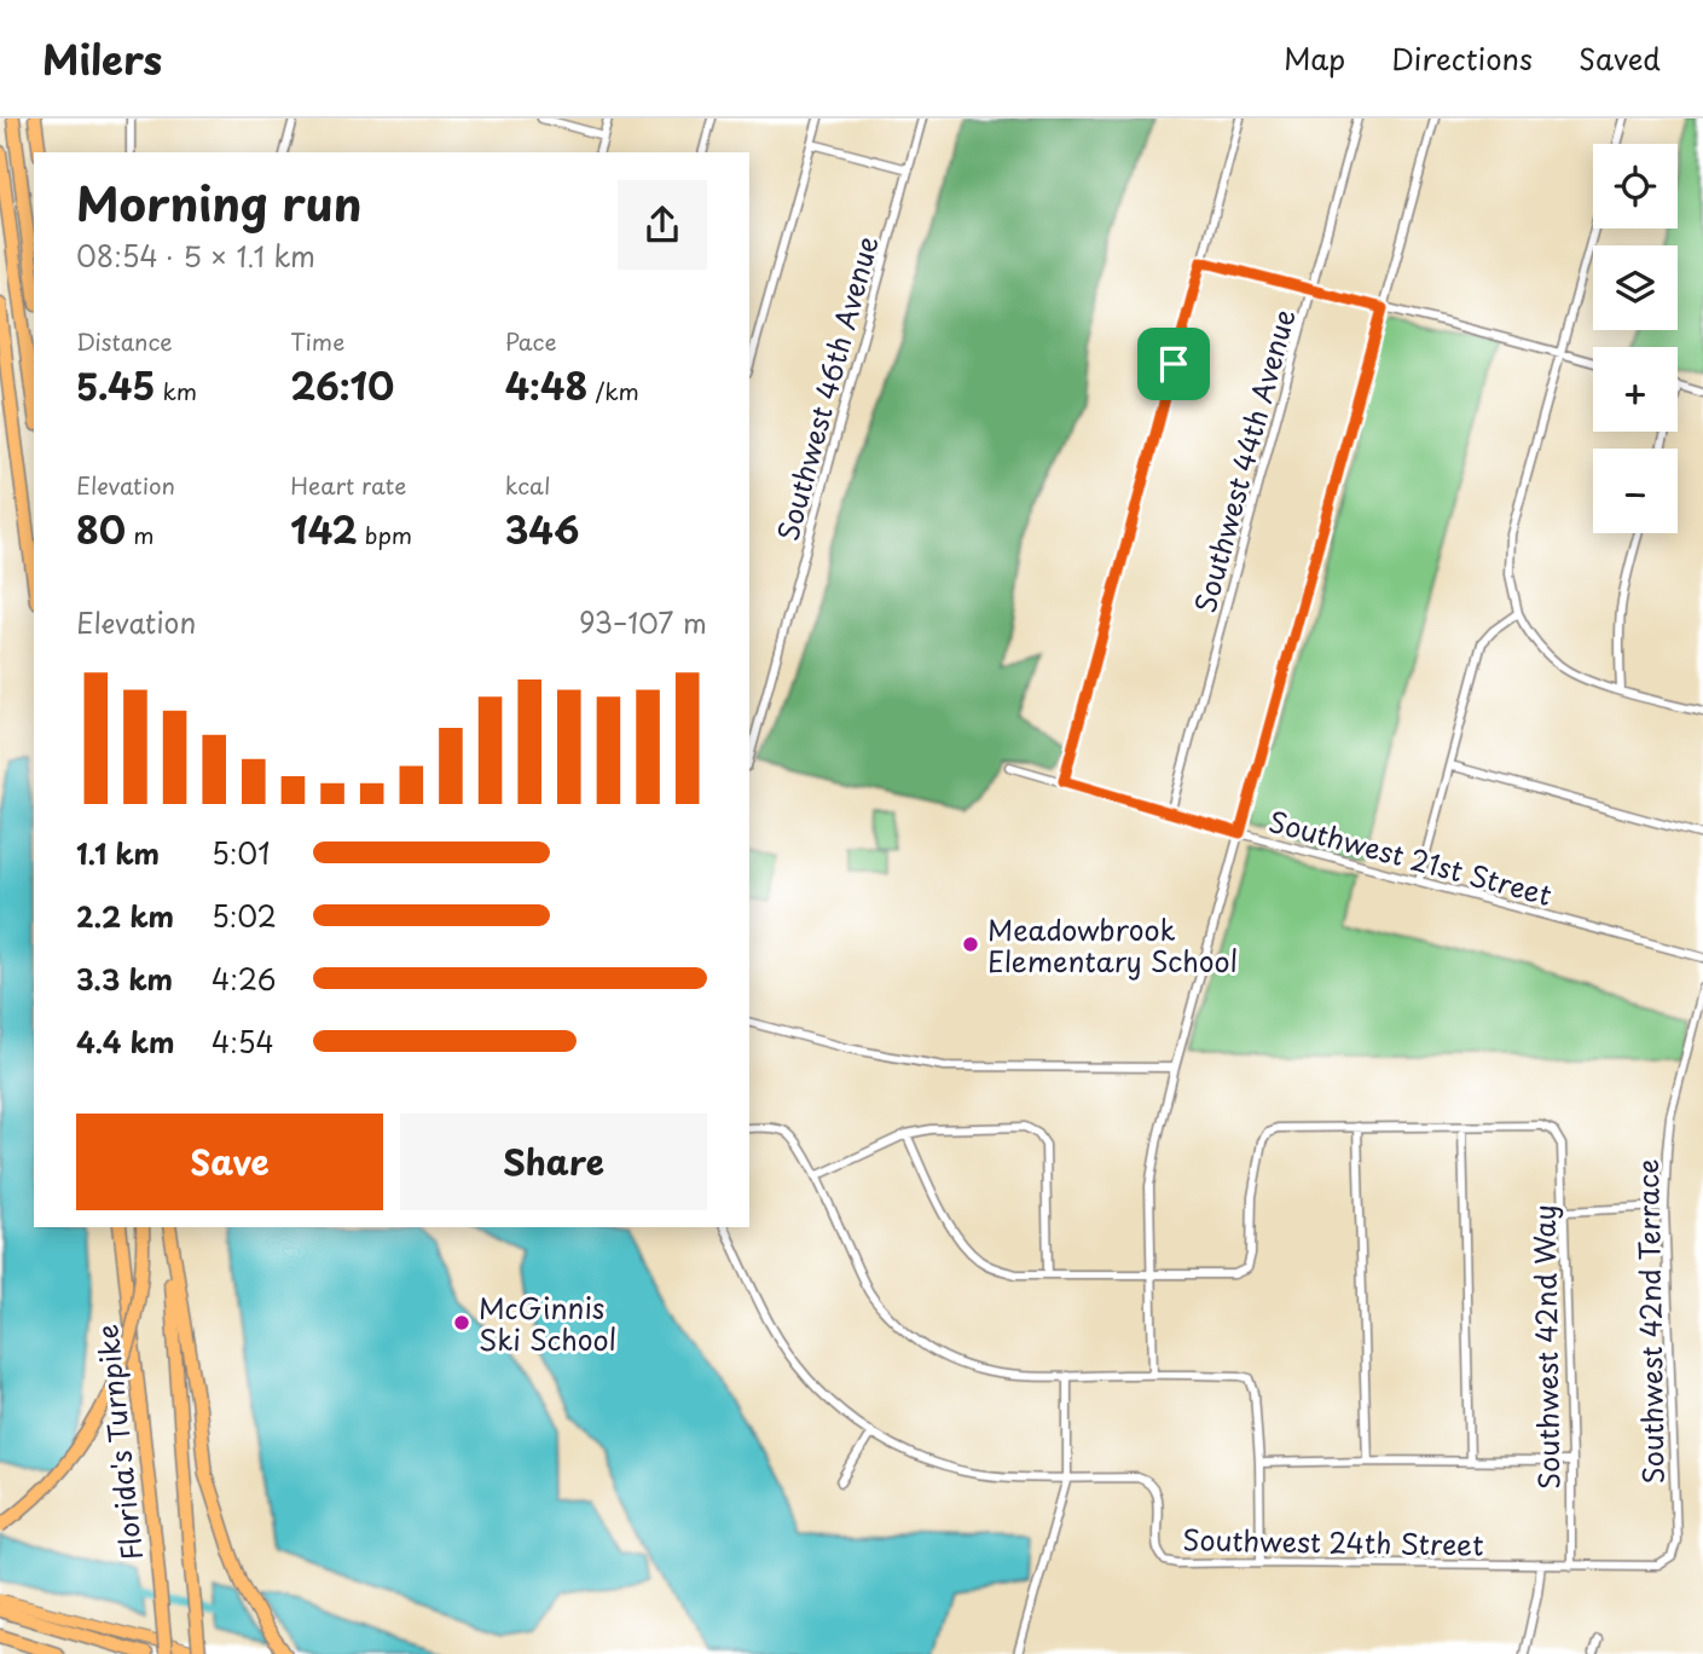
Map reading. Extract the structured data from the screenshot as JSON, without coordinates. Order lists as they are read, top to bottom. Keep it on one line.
{"streets":{"highway":["Florida's Turnpike"],"street":["Southwest 46th Avenue","Southwest 44th Avenue","Southwest 21st Street","Southwest 42nd Terrace","Southwest 42nd Way","Southwest 24th Street"]},"crossings":[["Southwest 44th Avenue","Southwest 21st Street"],["Southwest 42nd Terrace","Southwest 24th Street"],["Southwest 42nd Way","Southwest 24th Street"]],"places":["Meadowbrook Elementary School","McGinnis Ski School"],"page":{"header":"Milers","nav":["Map","Directions","Saved"],"map_buttons":["+","−"],"heading":["Morning run","08:54 · 5 × 1.1 km"],"stats":[["Distance","5.45 km"],["Time","26:10"],["Pace","4:48 /km"],["Elevation","80 m"],["Heart rate","142 bpm"],["kcal","346"]],"chart":["Elevation","93–107 m"],"list":[{"name":"1.1 km","note":"5:01"},{"name":"2.2 km","note":"5:02"},{"name":"3.3 km","note":"4:26"},{"name":"4.4 km","note":"4:54"}],"buttons":["Save","Share"]}}
